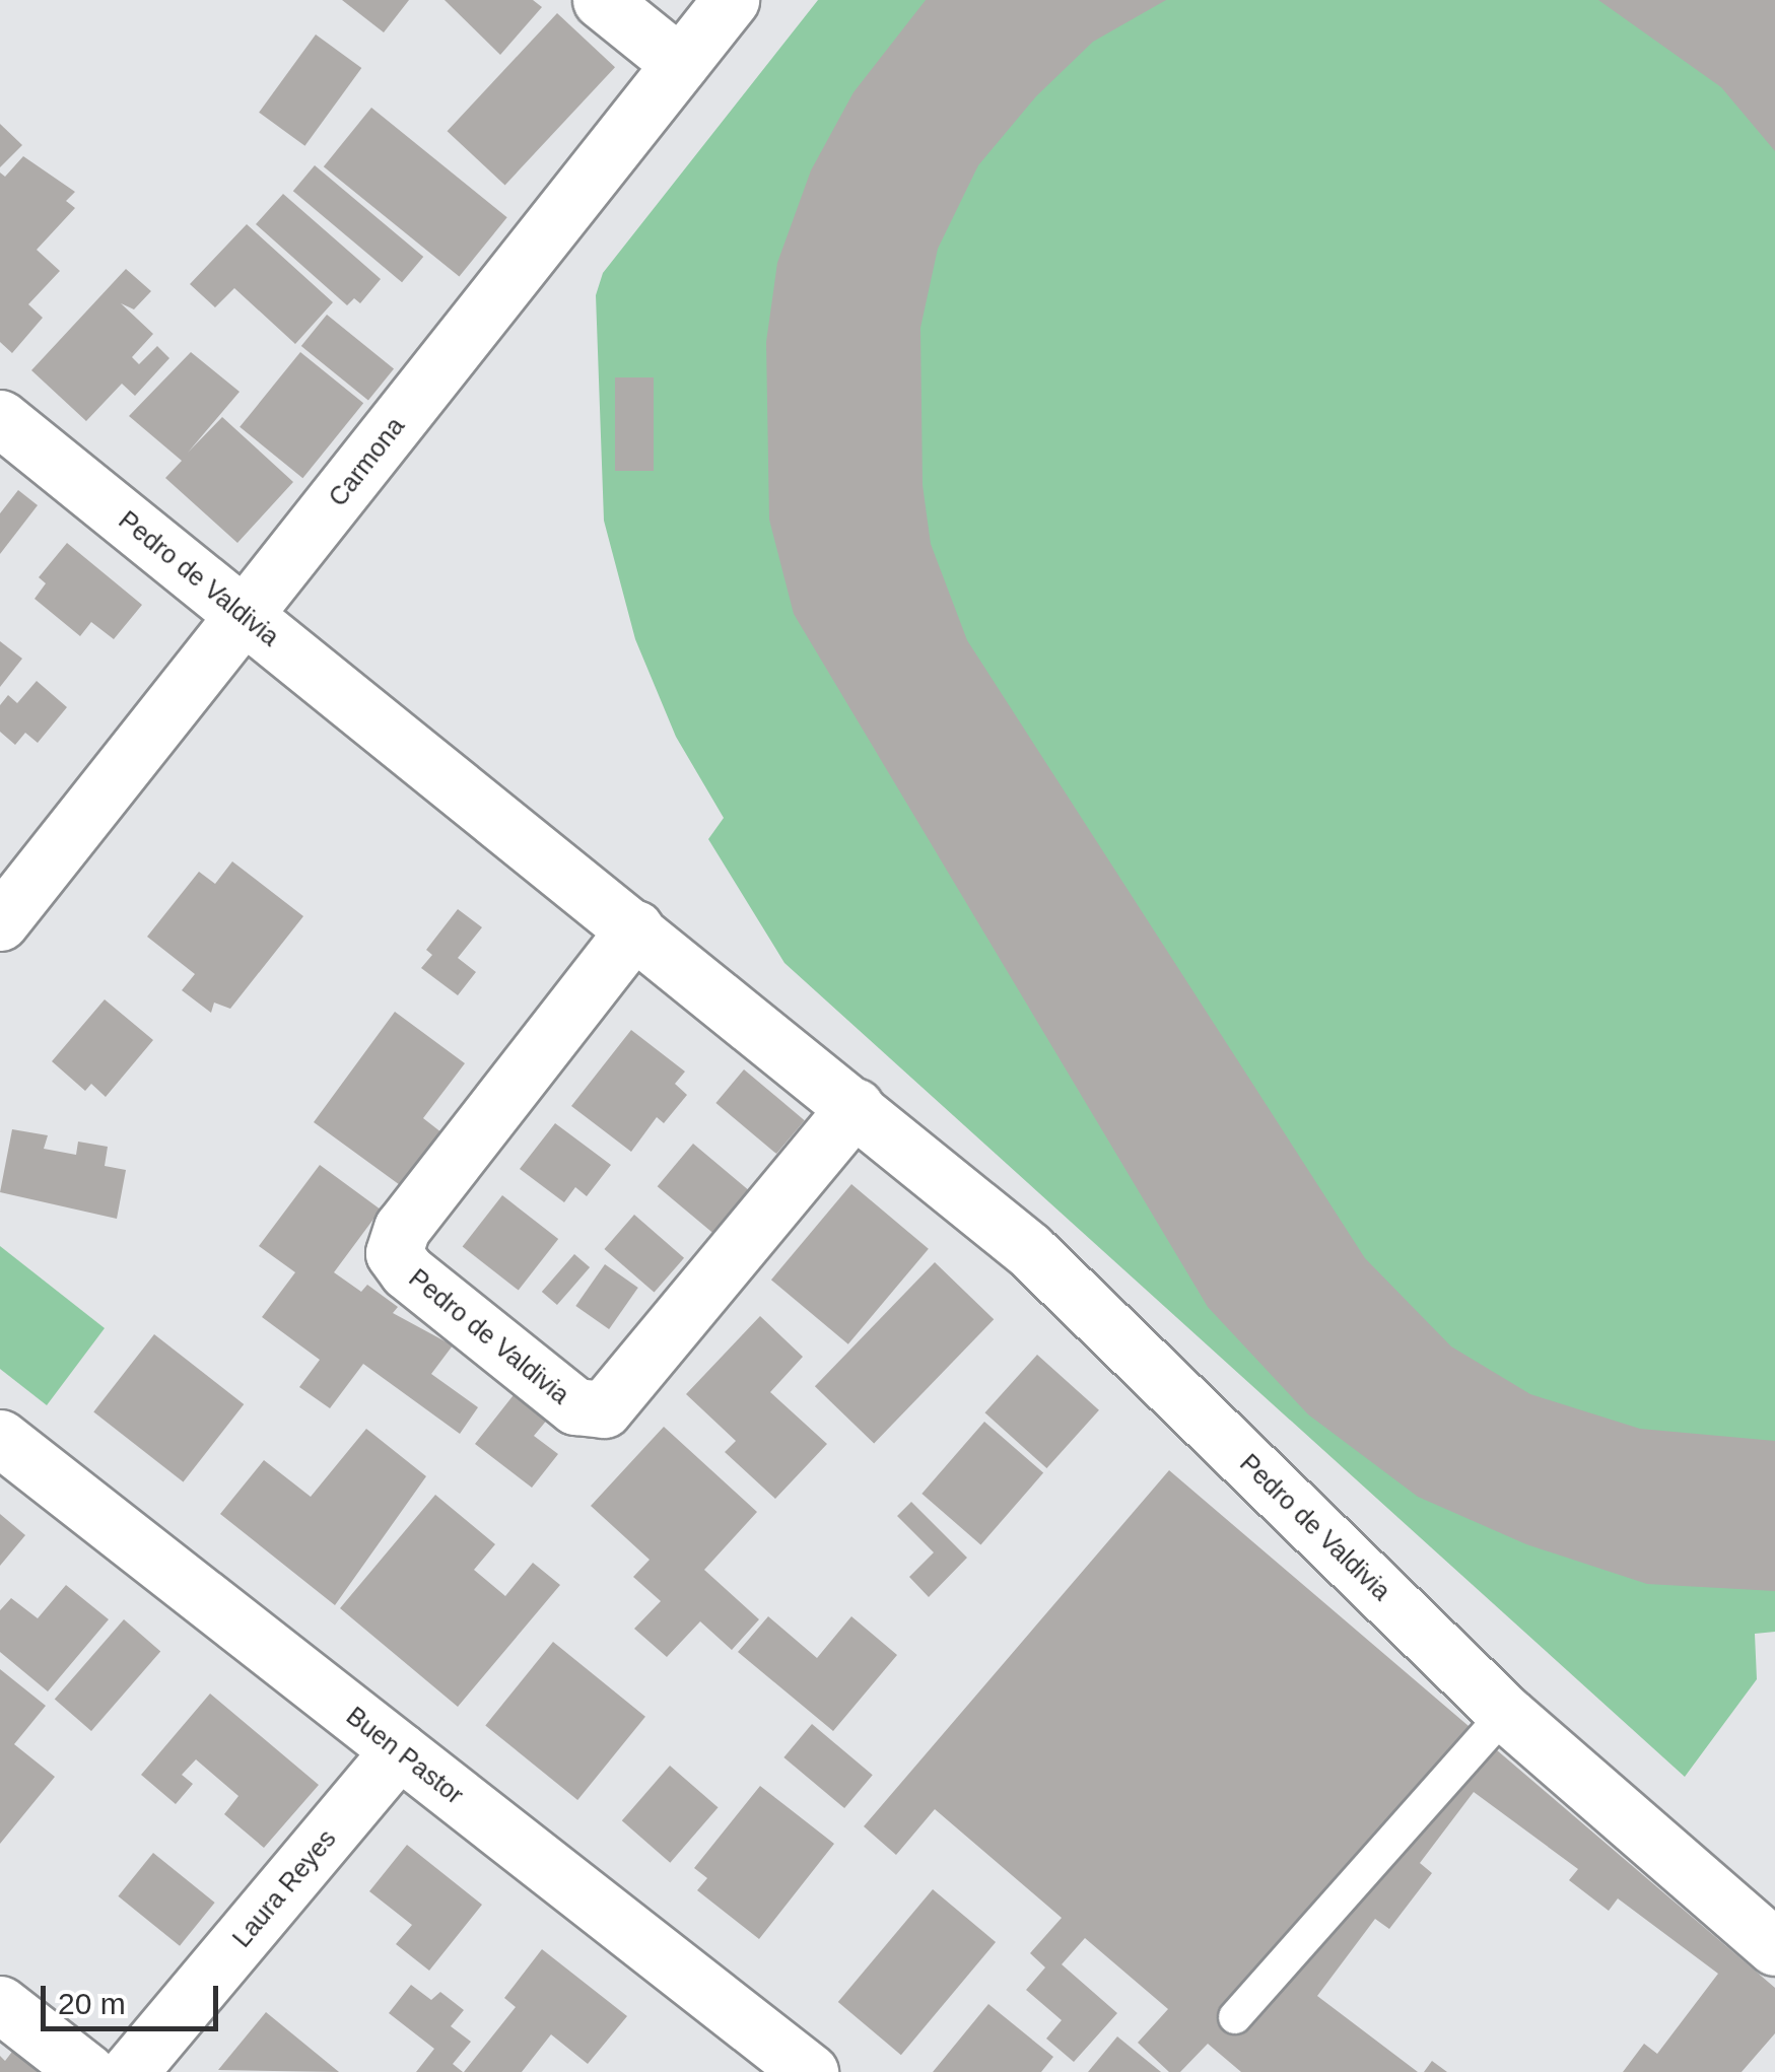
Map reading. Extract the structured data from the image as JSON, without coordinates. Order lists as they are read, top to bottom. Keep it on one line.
{"streets":{"street":["Carmona","Pedro de Valdivia","Buen Pastor","Laura Reyes"]},"crossings":[["Carmona","Pedro de Valdivia"],["Buen Pastor","Laura Reyes"]],"scale_bar":"20 m"}
